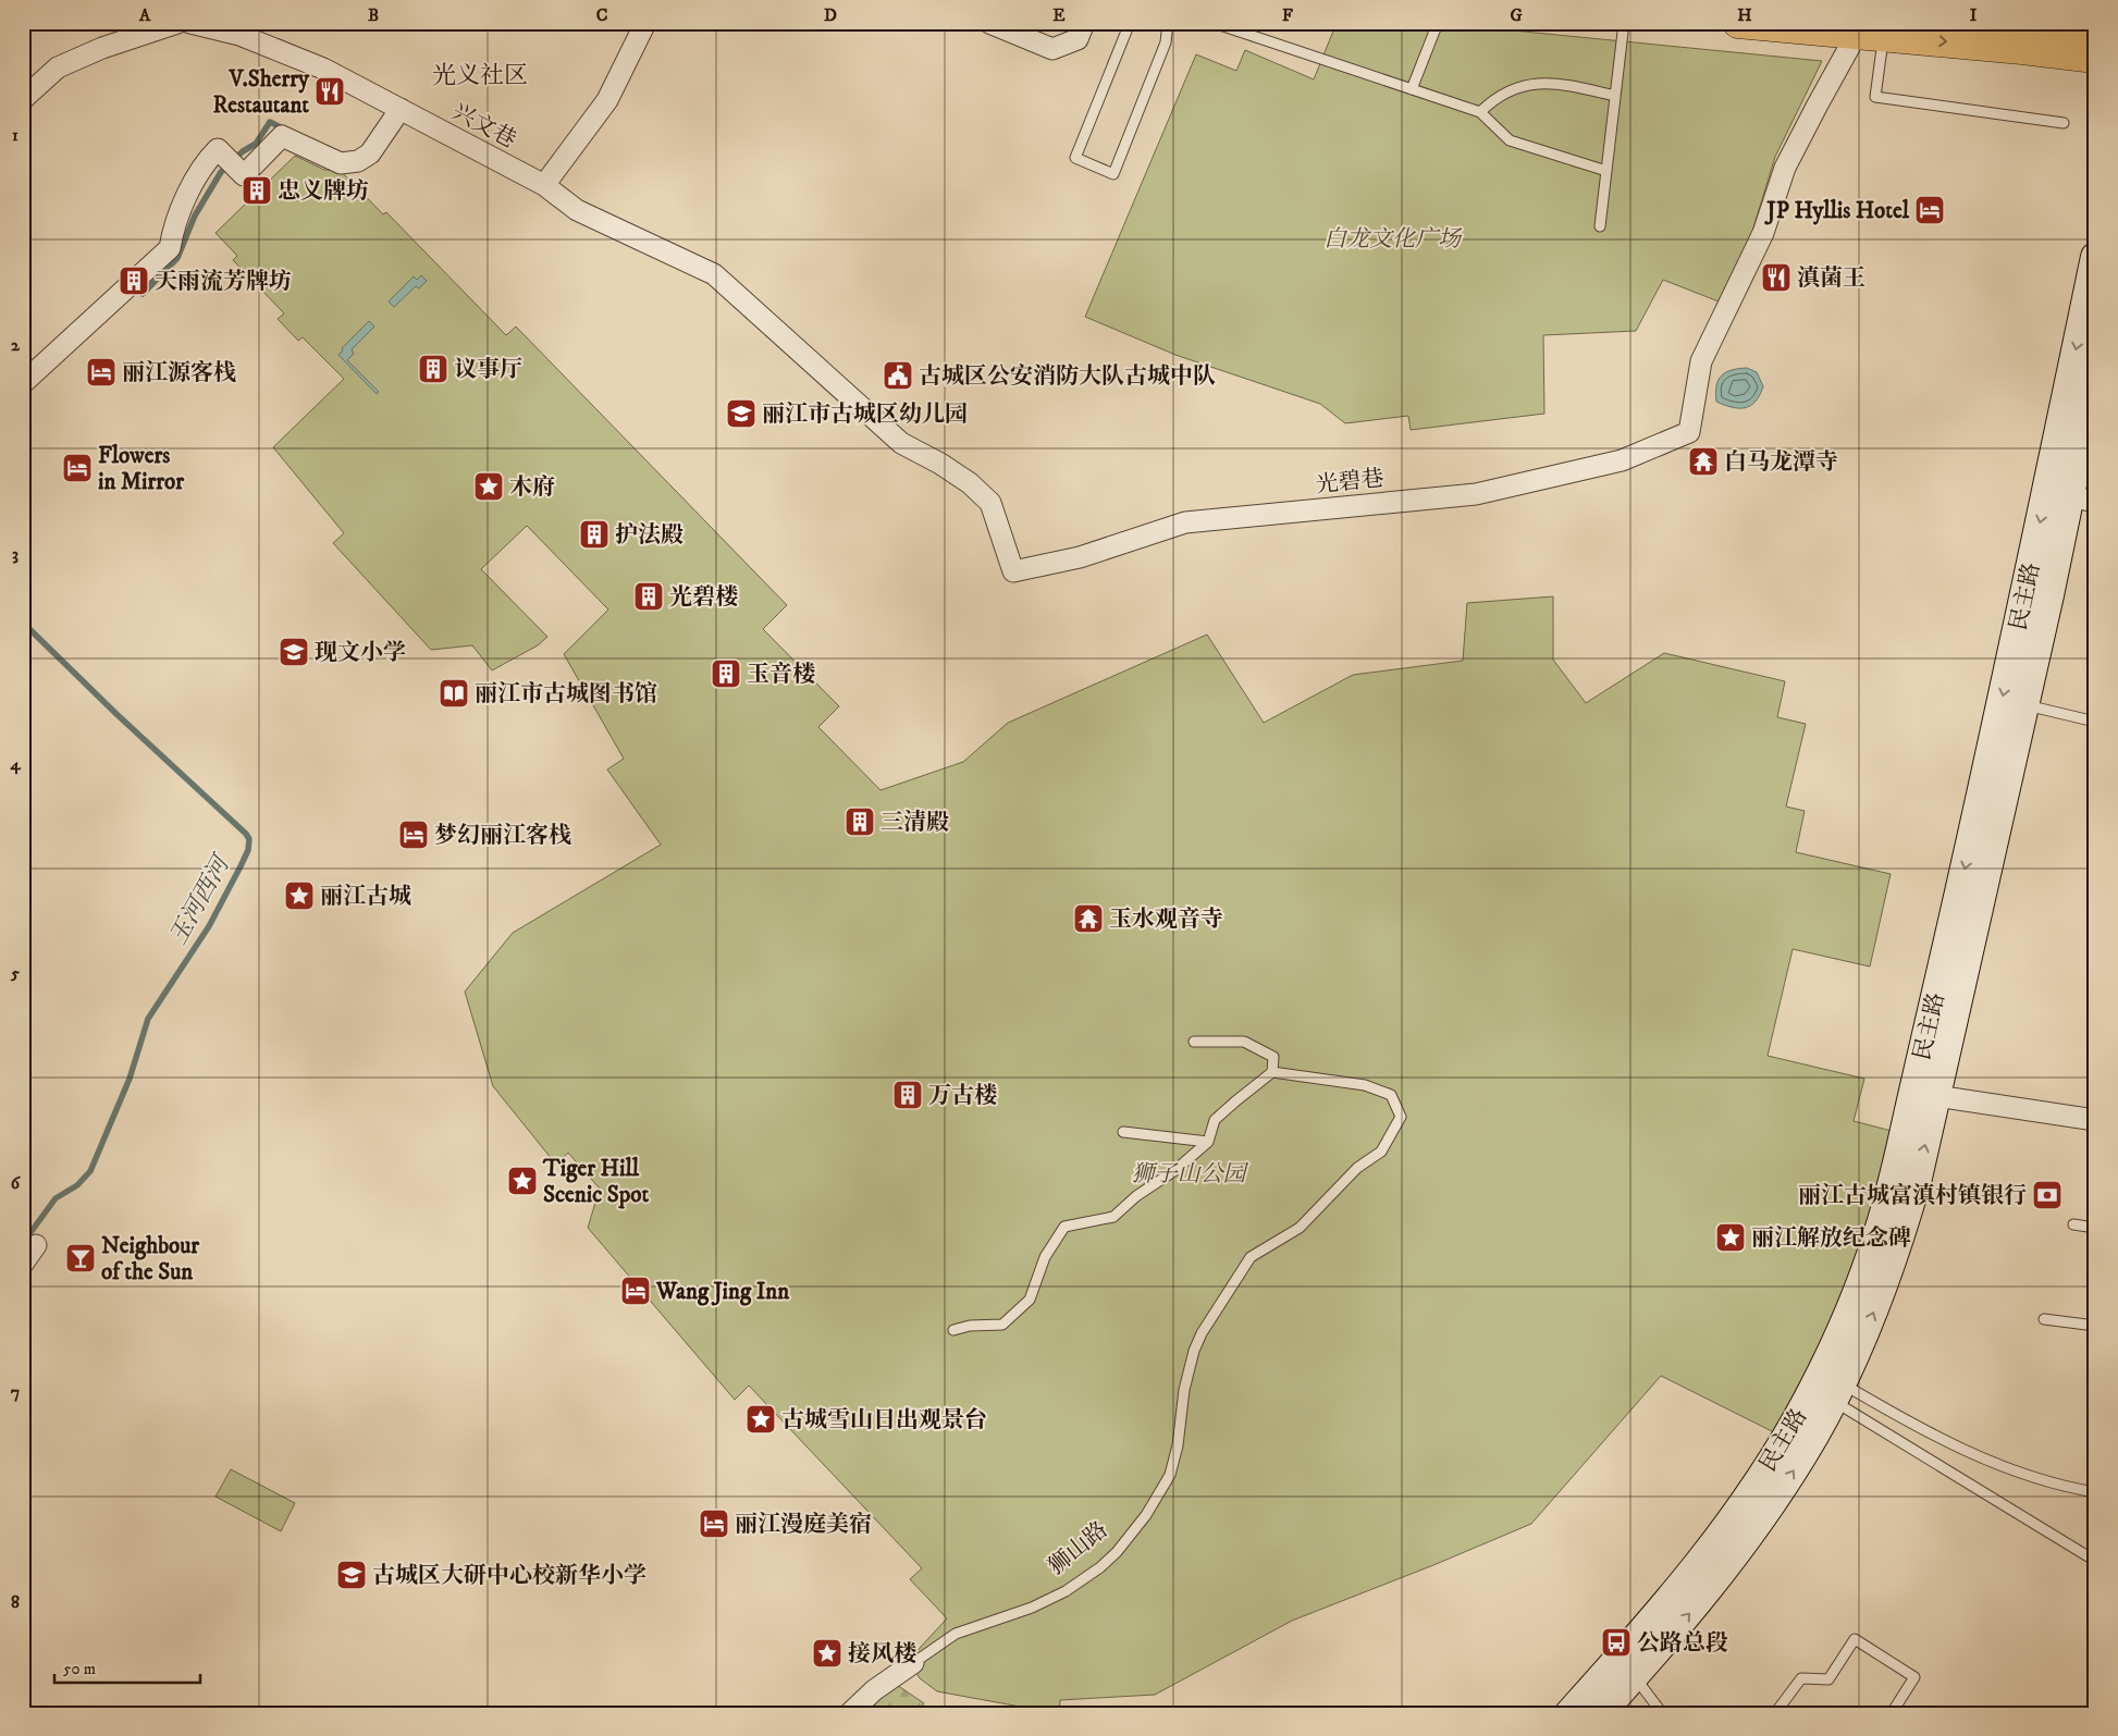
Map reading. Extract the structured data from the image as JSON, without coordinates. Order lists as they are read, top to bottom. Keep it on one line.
{"streets":{"main road":["民主路"],"street":["兴文巷","光碧巷","狮山路"]},"crossings":[["兴文巷","光碧巷"]],"districts":["光义社区"],"water":["玉河西河"],"parks":["白龙文化广场","狮子山公园"],"places":{"restaurant":["V.Sherry Restautant","滇菌王"],"building":["忠义牌坊","天雨流芳牌坊","议事厅","护法殿","光碧楼","玉音楼","三清殿","万古楼"],"hotel":["JP Hyllis Hotel","丽江源客栈","Flowers in Mirror","梦幻丽江客栈","Wang Jing Inn","丽江漫庭美宿"],"public building":["古城区公安消防大队古城中队"],"school or university":["丽江市古城区幼儿园","现文小学","古城区大研中心校新华小学"],"temple":["白马龙潭寺","玉水观音寺"],"place":["木府","丽江古城","Tiger Hill Scenic Spot","丽江解放纪念碑","古城雪山日出观景台","接风楼"],"library":["丽江市古城图书馆"],"bank":["丽江古城富滇村镇银行"],"bar":["Neighbour of the Sun"],"bus stop":["公路总段"]},"scale_bar":"50 m","grid":{"columns":["A","B","C","D","E","F","G","H","I"],"rows":["1","2","3","4","5","6","7","8"]}}
